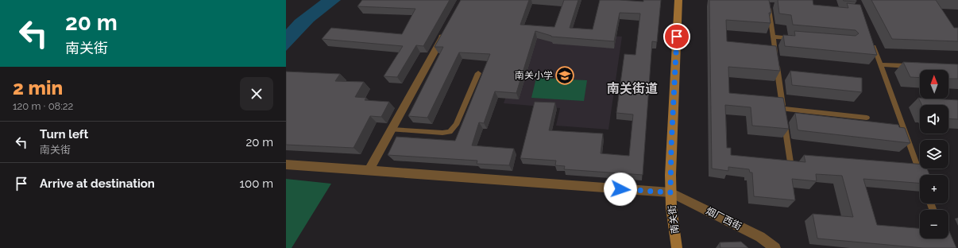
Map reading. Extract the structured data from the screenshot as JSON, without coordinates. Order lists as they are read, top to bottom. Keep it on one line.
{"streets":{"street":["烟厂西街","南关街"]},"crossings":[["烟厂西街","南关街"]],"districts":["南关街道"],"places":{"school or university":["南关小学"]},"north":"top","page":{"turn":["20 m","南关街"],"heading":["2 min","120 m · 08:22"],"map_buttons":["+","−"],"list":[{"name":"Turn left","note":"南关街","value":"20 m"},{"name":"Arrive at destination","value":"100 m"}]}}
